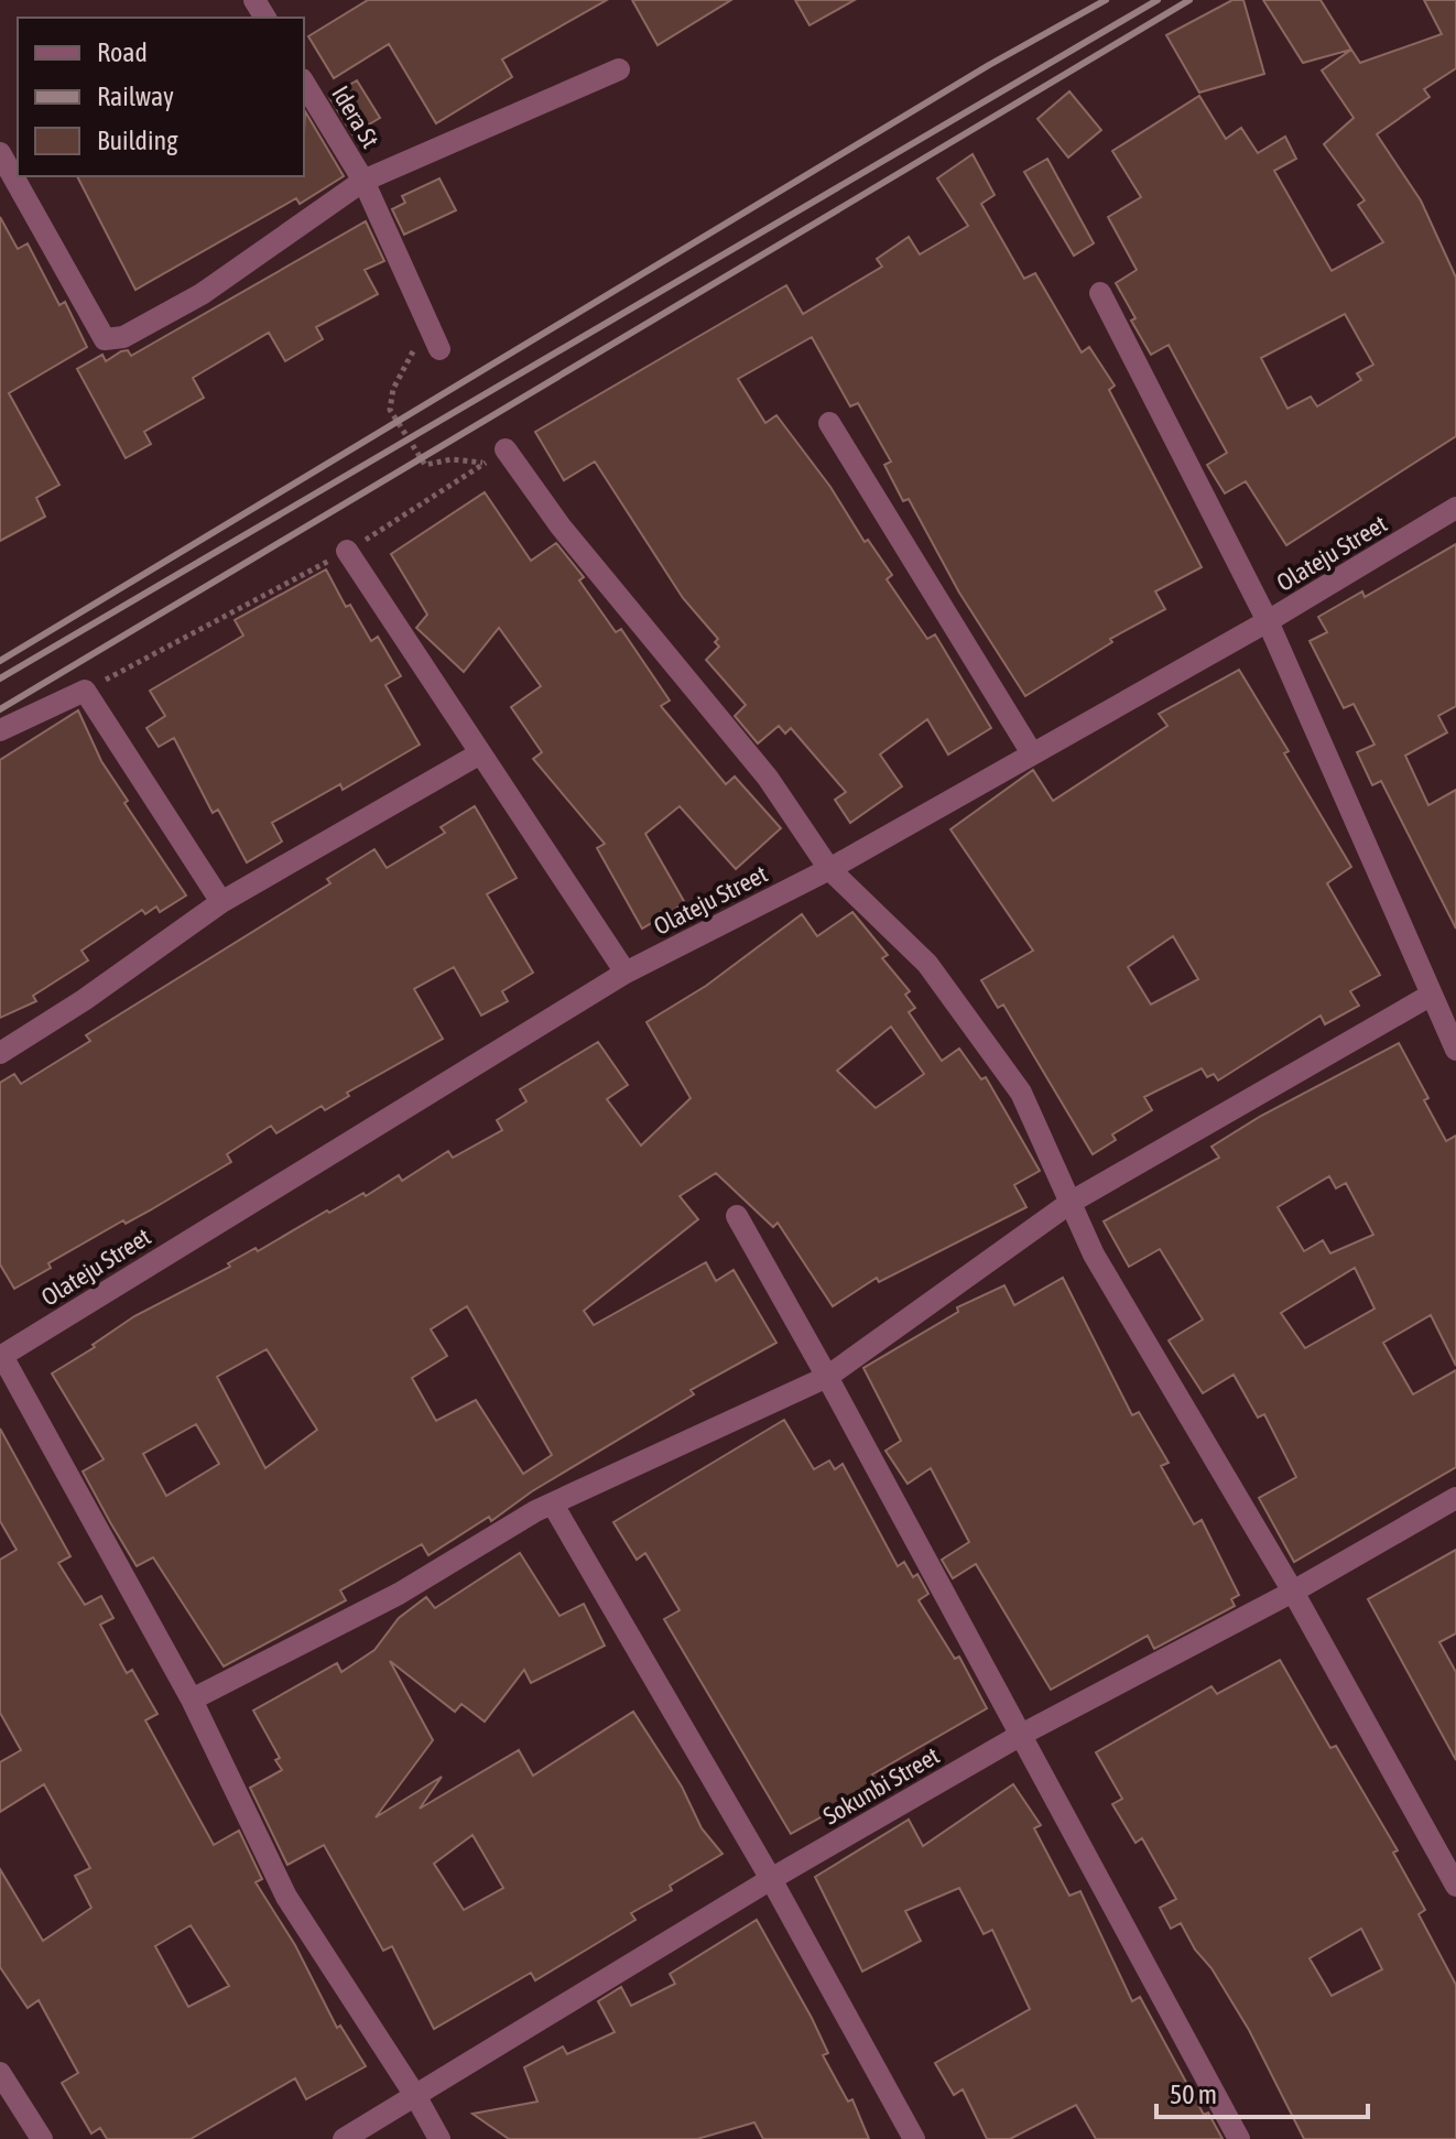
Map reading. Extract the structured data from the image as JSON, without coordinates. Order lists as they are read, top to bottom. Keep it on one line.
{"streets":{"street":["Idera St","Olateju Street","Sokunbi Street"]},"legend":["Road","Railway","Building"],"scale_bar":"50 m"}
